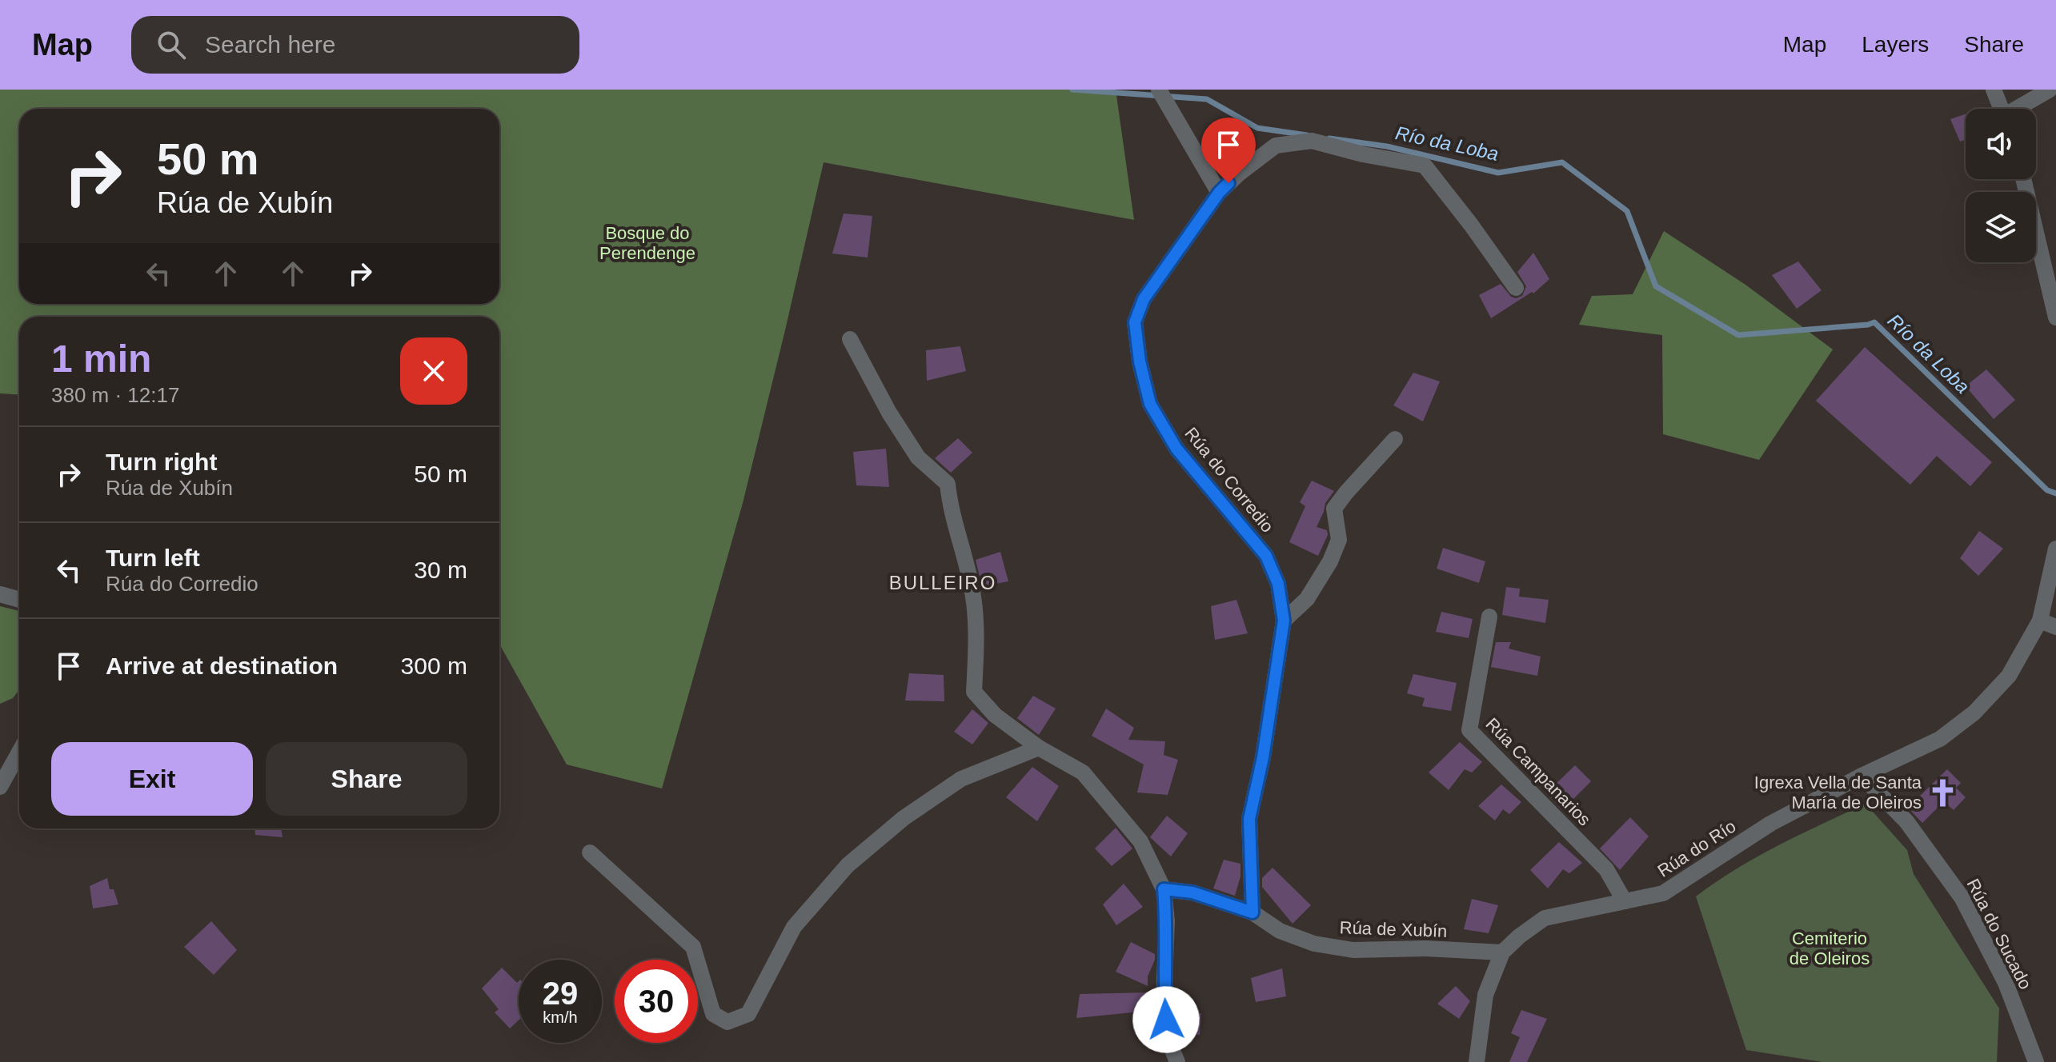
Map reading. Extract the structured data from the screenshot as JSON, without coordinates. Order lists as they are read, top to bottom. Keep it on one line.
{"streets":{"street":["Rúa do Corredio","Rúa Campanarios","Rúa do Río","Rúa de Xubín","Rúa do Sucado"]},"crossings":[["Rúa do Corredio","Rúa de Xubín"],["Rúa Campanarios","Rúa do Río"],["Rúa do Río","Rúa de Xubín"],["Rúa do Río","Rúa do Sucado"]],"districts":["BULLEIRO"],"water":["Río da Loba"],"parks":["Bosque do Perendenge","Cemiterio de Oleiros"],"places":{"church":["Igrexa Vella de Santa María de Oleiros"]},"page":{"header":"Map","search":"Search here","nav":["Map","Layers","Share"],"turn":["50 m","Rúa de Xubín"],"heading":["1 min","380 m · 12:17"],"list":[{"name":"Turn right","note":"Rúa de Xubín","value":"50 m"},{"name":"Turn left","note":"Rúa do Corredio","value":"30 m"},{"name":"Arrive at destination","value":"300 m"}],"buttons":["Exit","Share"],"speed":"29 km/h","limit":"30"}}
